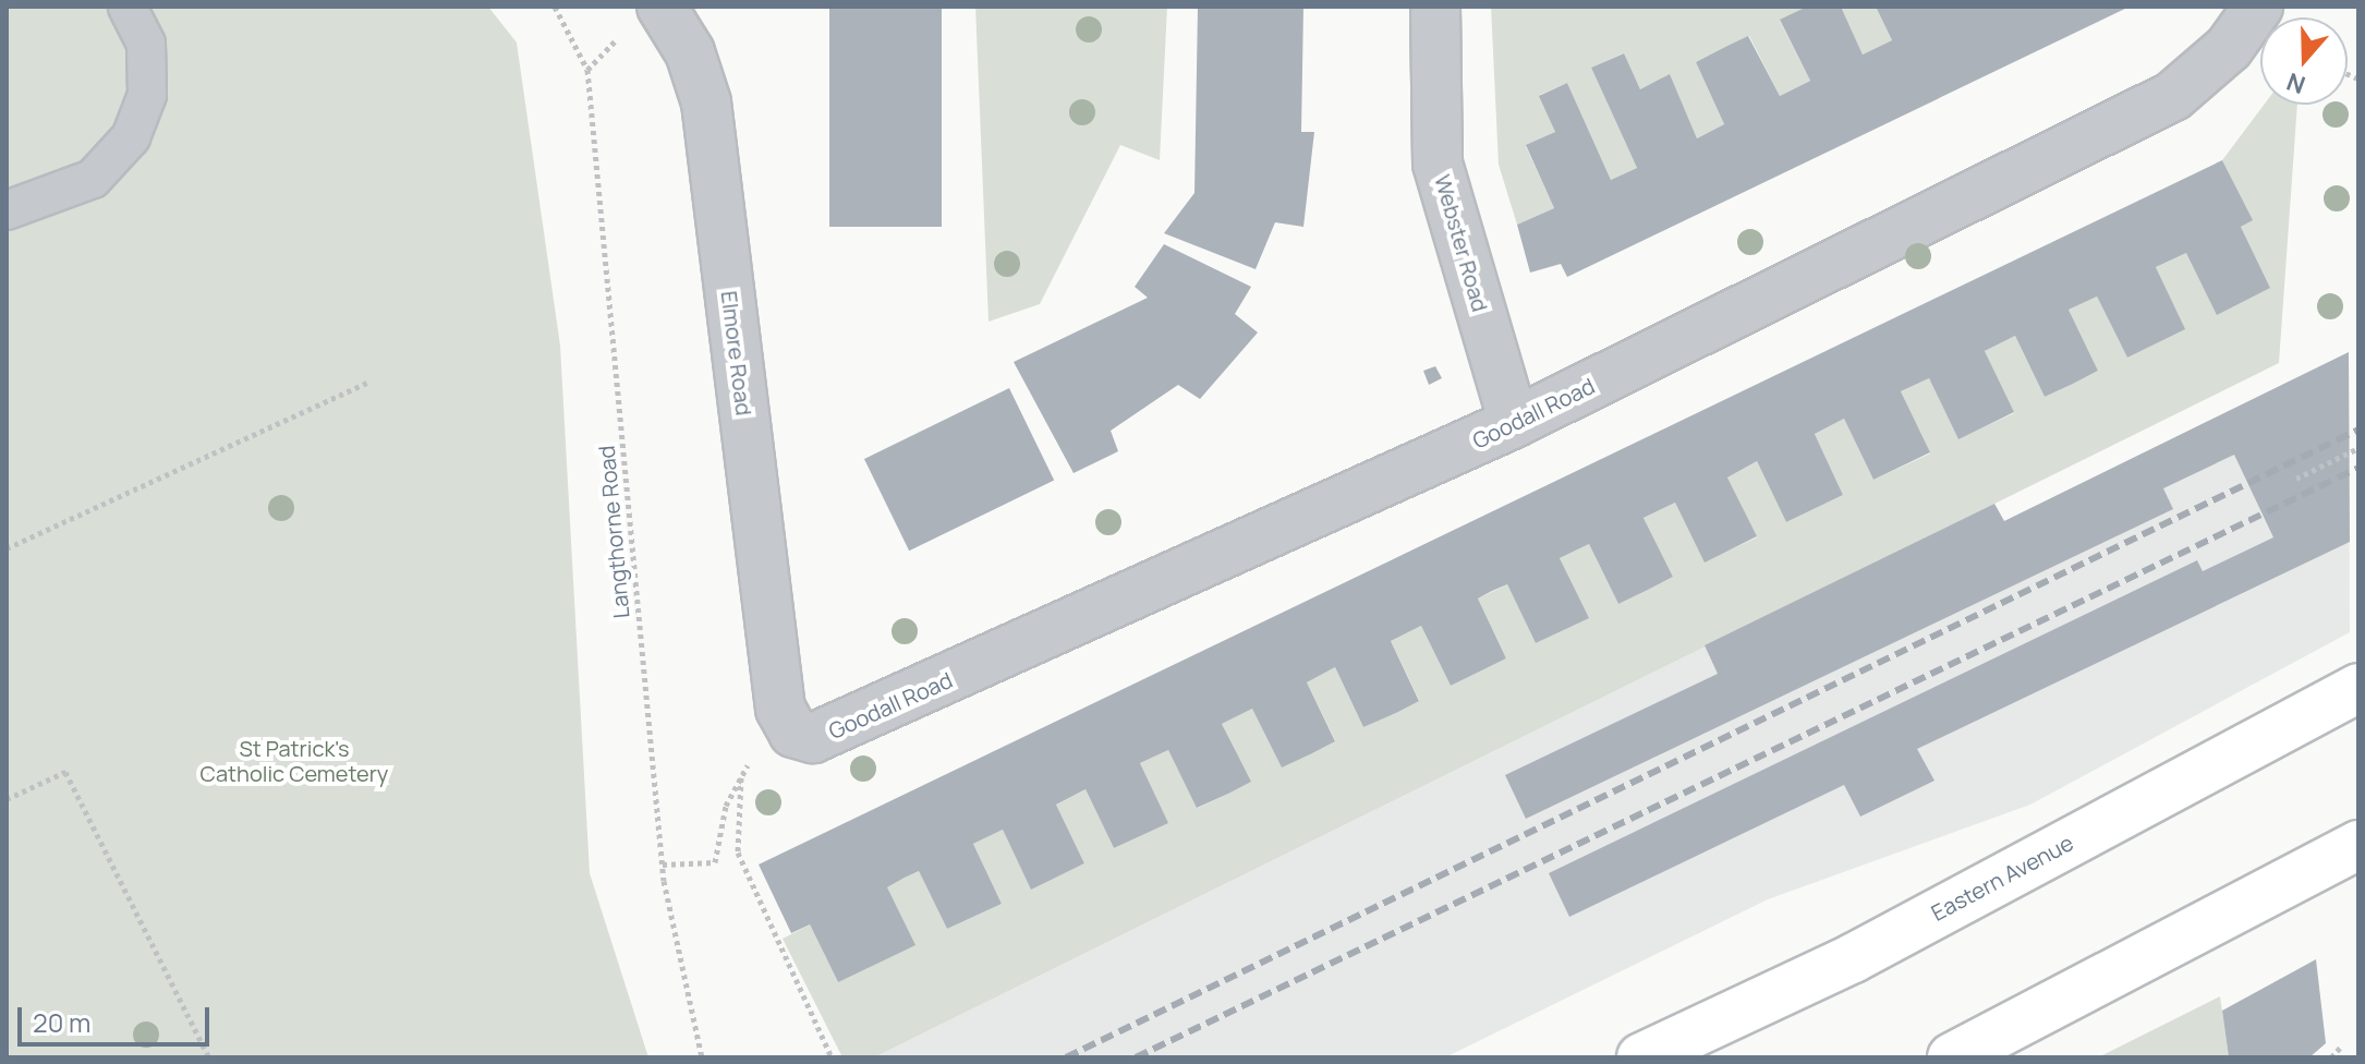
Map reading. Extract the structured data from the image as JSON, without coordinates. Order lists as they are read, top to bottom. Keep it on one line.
{"streets":{"highway":["Eastern Avenue"],"street":["Webster Road","Elmore Road","Goodall Road"],"path":["Langthorne Road"]},"crossings":[["Webster Road","Goodall Road"],["Elmore Road","Goodall Road"]],"parks":["St Patrick's Catholic Cemetery"],"scale_bar":"20 m","north":"bottom"}
